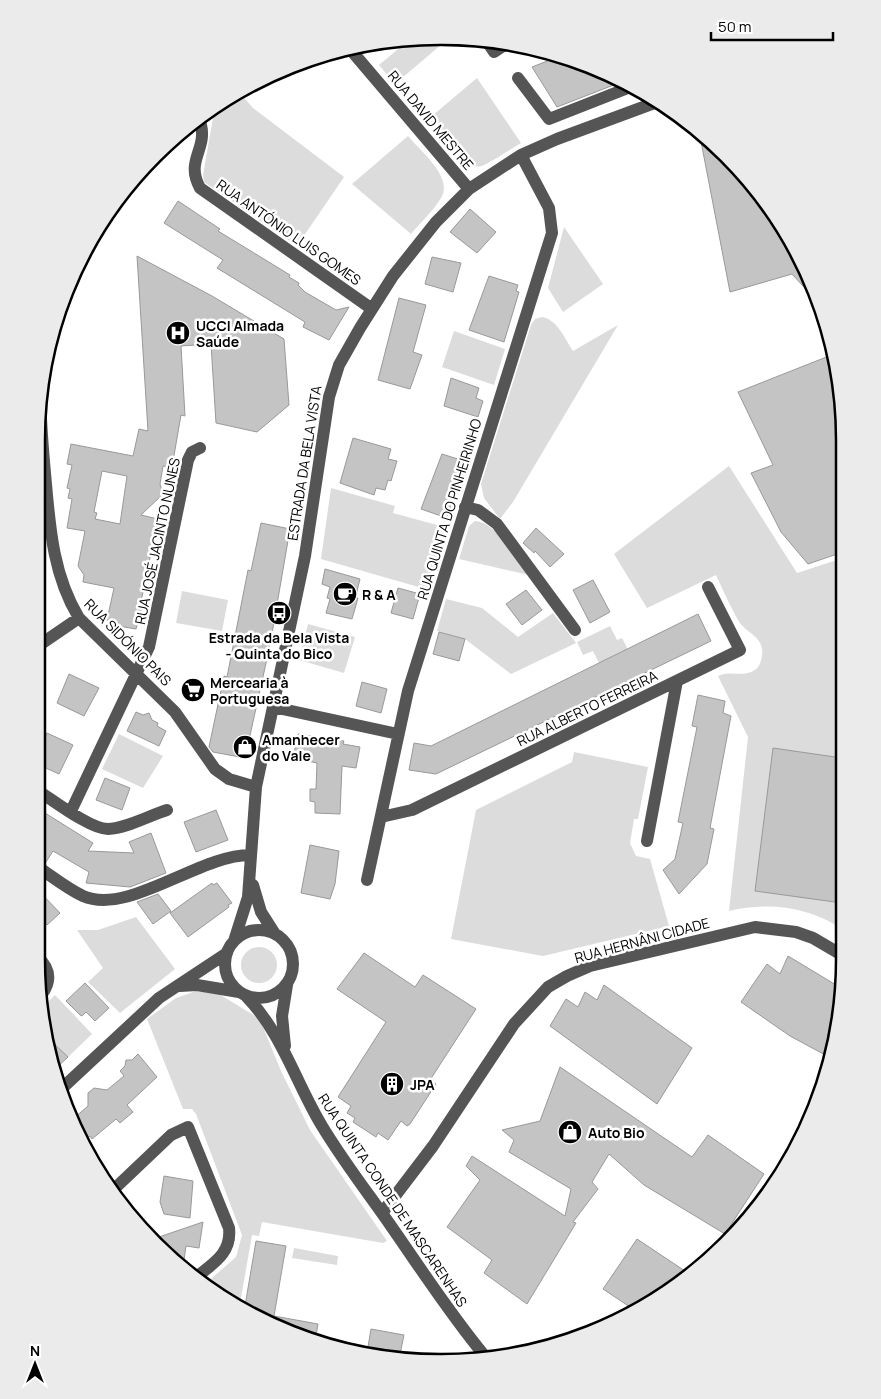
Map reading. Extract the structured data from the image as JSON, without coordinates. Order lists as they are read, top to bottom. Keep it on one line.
{"streets":{"street":["RUA DAVID MESTRE","RUA ANTÓNIO LUIS GOMES","ESTRADA DA BELA VISTA","RUA QUINTA DO PINHEIRINHO","RUA JOSÉ JACINTO NUNES","RUA SIDÓNIO PAIS","RUA ALBERTO FERREIRA","RUA HERNÂNI CIDADE","RUA QUINTA CONDE DE MASCARENHAS"]},"crossings":[["RUA DAVID MESTRE","ESTRADA DA BELA VISTA"],["RUA ANTÓNIO LUIS GOMES","ESTRADA DA BELA VISTA"],["ESTRADA DA BELA VISTA","RUA QUINTA DO PINHEIRINHO"],["ESTRADA DA BELA VISTA","RUA SIDÓNIO PAIS"],["RUA QUINTA DO PINHEIRINHO","RUA ALBERTO FERREIRA"],["RUA JOSÉ JACINTO NUNES","RUA SIDÓNIO PAIS"],["RUA HERNÂNI CIDADE","RUA QUINTA CONDE DE MASCARENHAS"]],"places":{"hospital":["UCCI Almada Saúde"],"cafe":["R & A"],"bus stop":["Estrada da Bela Vista - Quinta do Bico"],"supermarket":["Mercearia à Portuguesa"],"shop":["Amanhecer do Vale","Auto Bio"],"building":["JPA"]},"scale_bar":"50 m","north":"top"}
